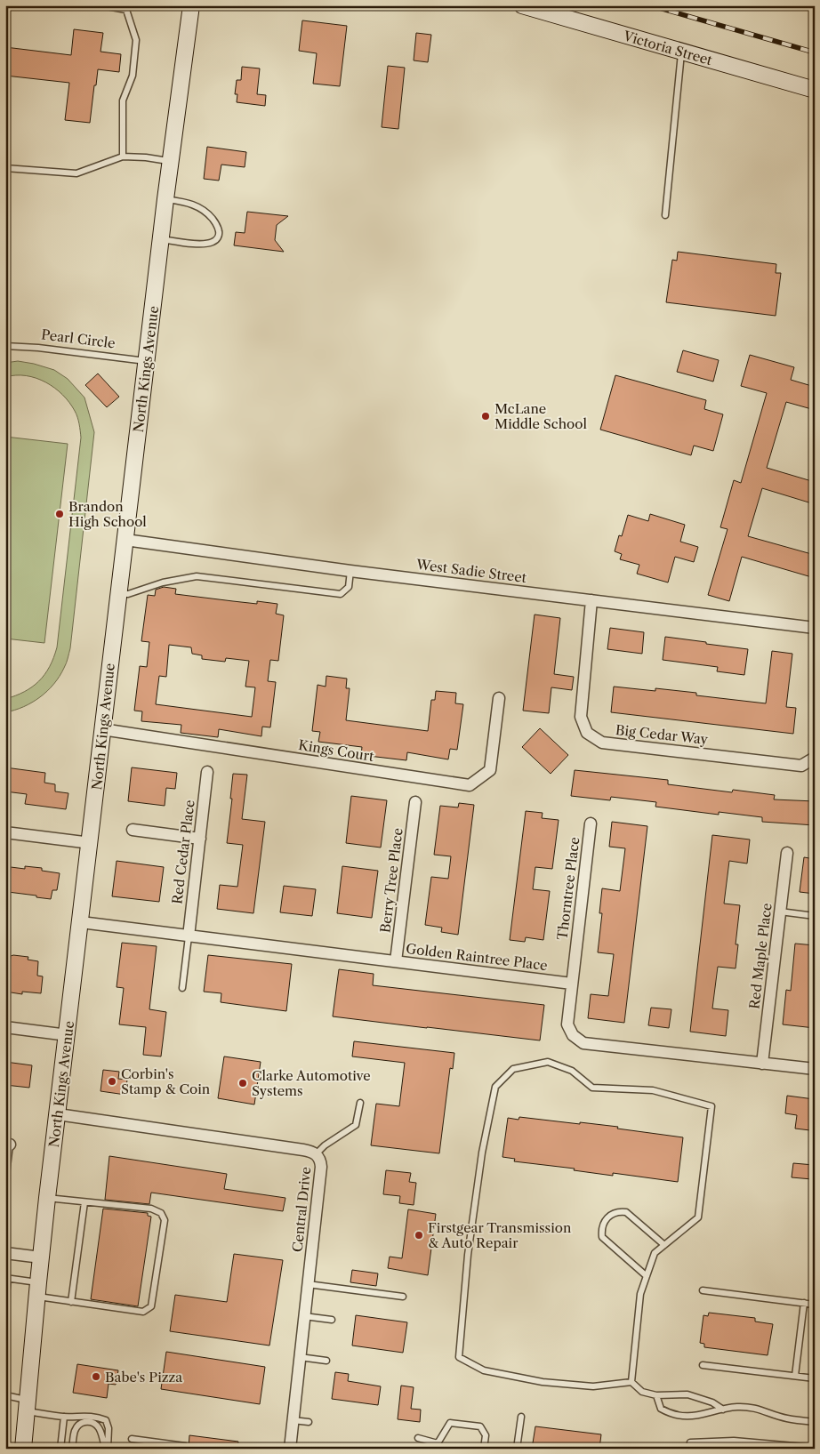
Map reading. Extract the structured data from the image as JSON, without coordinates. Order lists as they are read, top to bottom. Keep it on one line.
{"streets":{"street":["Victoria Street","North Kings Avenue","West Sadie Street","Big Cedar Way","Kings Court","Red Cedar Place","Berry Tree Place","Thorntree Place","Red Maple Place","Golden Raintree Place","Central Drive"],"lane":["Pearl Circle"]},"crossings":[["Pearl Circle","North Kings Avenue"],["North Kings Avenue","West Sadie Street"],["North Kings Avenue","Kings Court"],["North Kings Avenue","Golden Raintree Place"],["North Kings Avenue","Central Drive"],["West Sadie Street","Big Cedar Way"],["Red Cedar Place","Golden Raintree Place"],["Berry Tree Place","Golden Raintree Place"],["Thorntree Place","Golden Raintree Place"]],"places":["McLane Middle School","Brandon High School","Corbin's Stamp & Coin","Clarke Automotive Systems","Firstgear Transmission & Auto Repair","Babe's Pizza"]}
